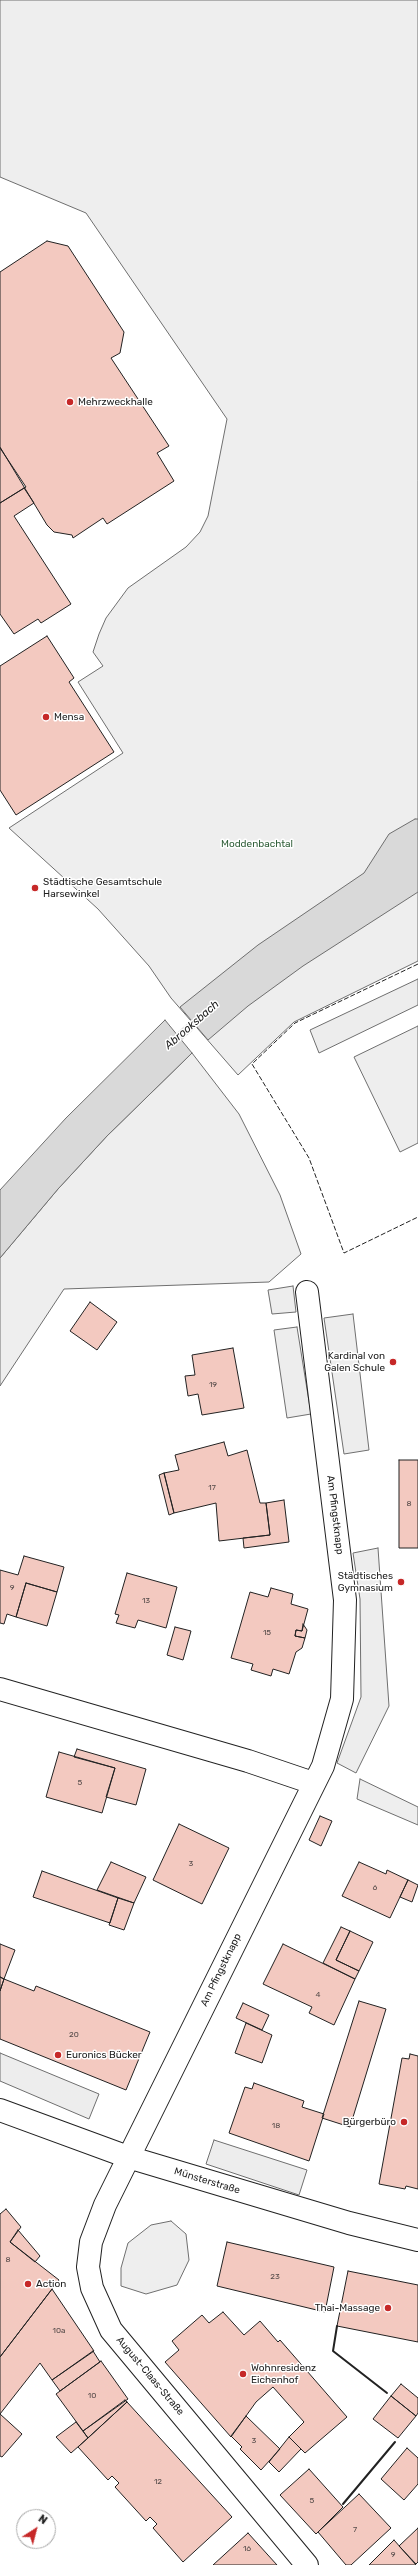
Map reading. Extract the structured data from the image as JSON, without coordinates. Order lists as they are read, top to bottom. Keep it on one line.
{"streets":{"street":["Am Pfingstknapp","Münsterstraße","August-Claas-Straße"]},"crossings":[["Am Pfingstknapp","Münsterstraße"],["Am Pfingstknapp","August-Claas-Straße"],["Münsterstraße","August-Claas-Straße"]],"water":["Abrooksbach"],"parks":["Moddenbachtal"],"places":["Mehrzweckhalle","Mensa","Städtische Gesamtschule Harsewinkel","Kardinal von Galen Schule","Städtisches Gymnasium","Euronics Bücker","Bürgerbüro","Action","Thai-Massage","Wohnresidenz Eichenhof"],"house_numbers":["19","17","8","9","13","15","5","3","6","4","20","18","8","23","10a","10","3","12","5","7","16","9"],"north":"top right"}
